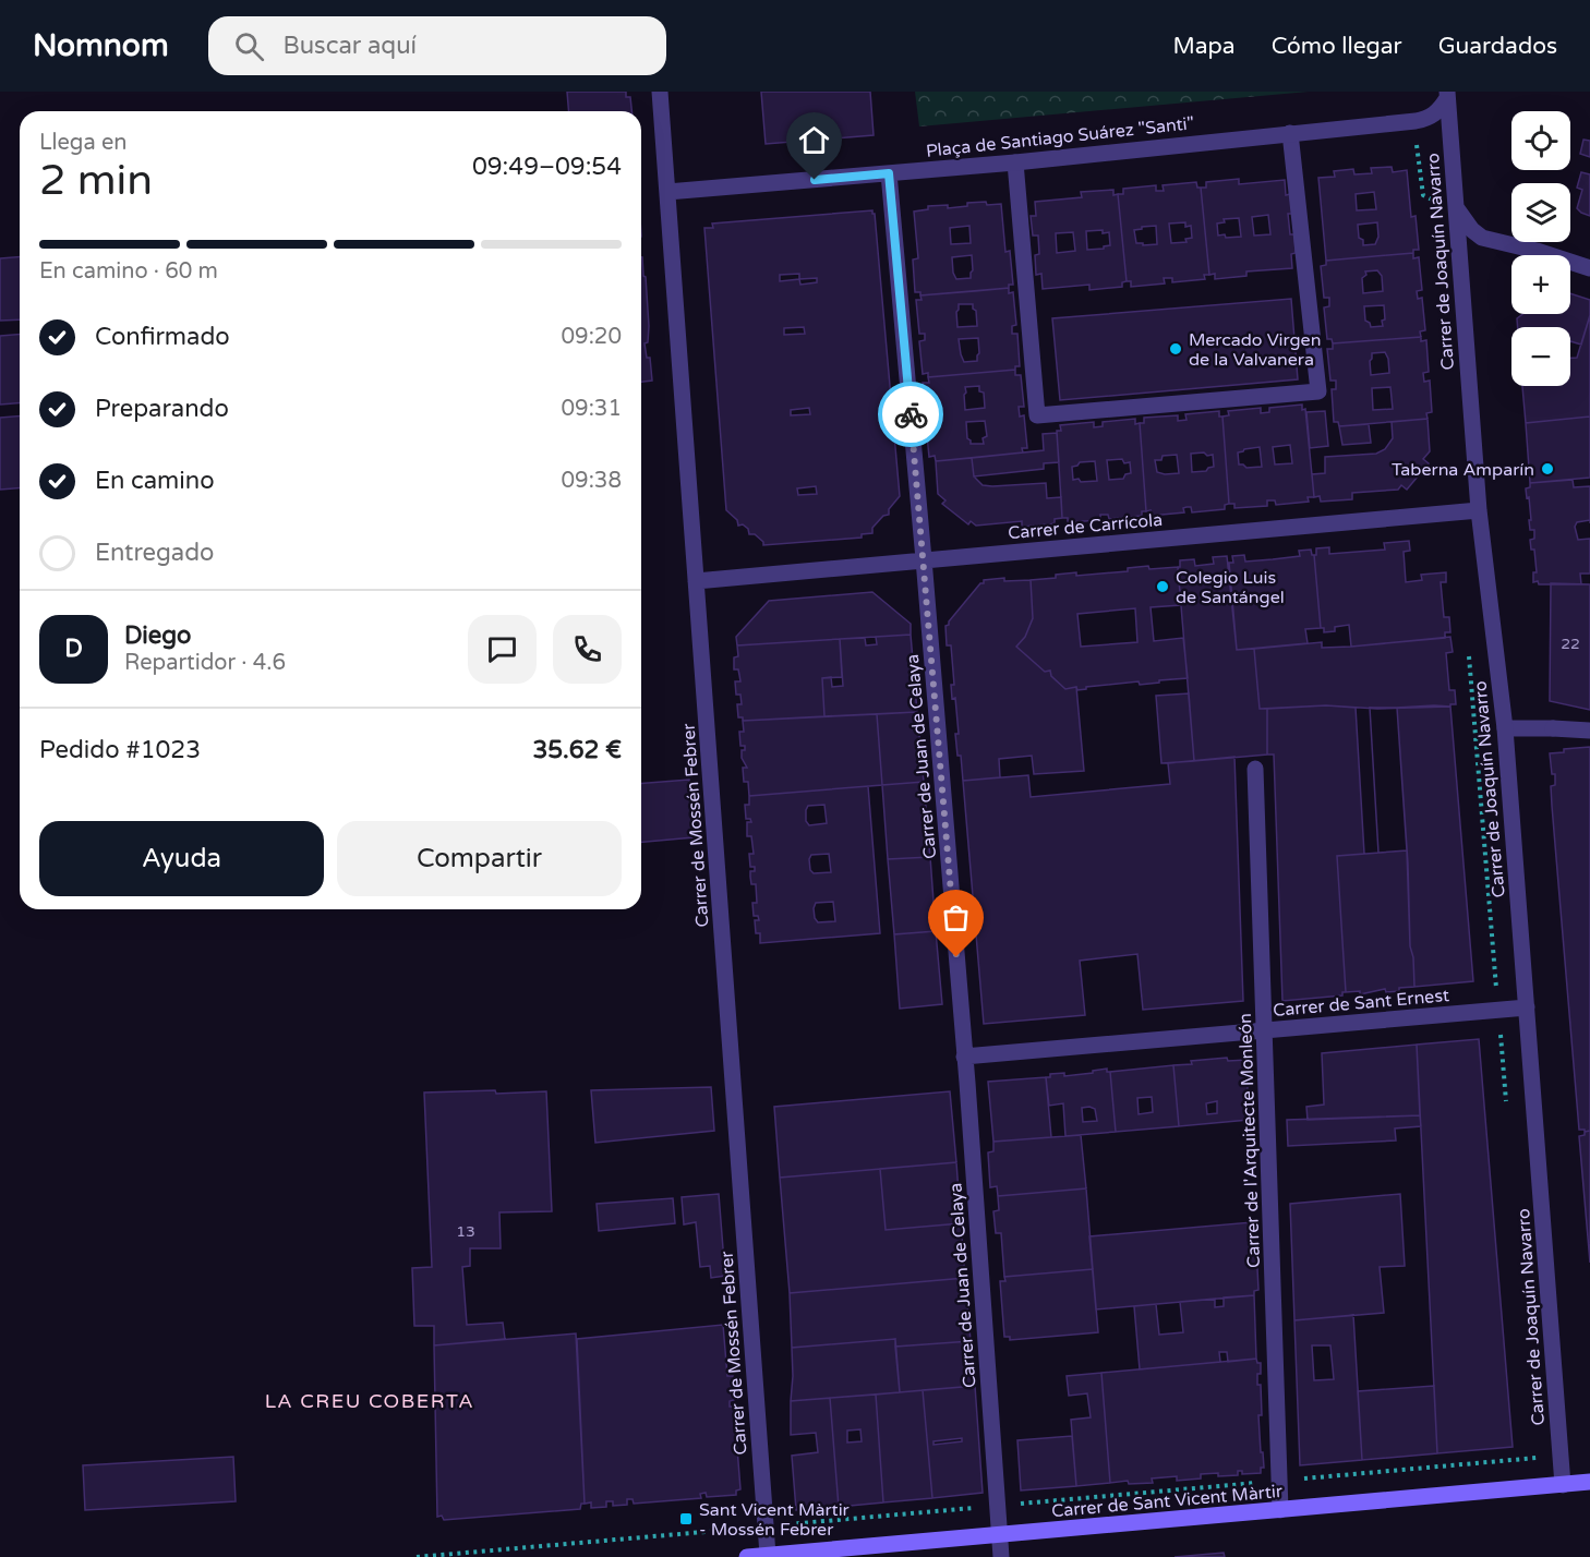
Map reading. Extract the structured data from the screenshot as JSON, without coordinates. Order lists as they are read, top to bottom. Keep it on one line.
{"streets":{"main road":["Carrer de Sant Vicent Màrtir"],"street":["Plaça de Santiago Suárez \"Santi\"","Carrer de Joaquín Navarro","Carrer de Carrícola","Carrer de Juan de Celaya","Carrer de Mossén Febrer","Carrer de Sant Ernest","Carrer de l'Arquitecte Monleón"]},"crossings":[["Plaça de Santiago Suárez \"Santi\"","Carrer de Joaquín Navarro"],["Plaça de Santiago Suárez \"Santi\"","Carrer de Juan de Celaya"],["Plaça de Santiago Suárez \"Santi\"","Carrer de Mossén Febrer"],["Carrer de Joaquín Navarro","Carrer de Carrícola"],["Carrer de Joaquín Navarro","Carrer de Sant Ernest"],["Carrer de Joaquín Navarro","Carrer de Sant Vicent Màrtir"],["Carrer de Carrícola","Carrer de Juan de Celaya"],["Carrer de Carrícola","Carrer de Mossén Febrer"],["Carrer de Juan de Celaya","Carrer de Sant Ernest"],["Carrer de Juan de Celaya","Carrer de Sant Vicent Màrtir"],["Carrer de Mossén Febrer","Carrer de Sant Vicent Màrtir"],["Carrer de Sant Ernest","Carrer de l'Arquitecte Monleón"],["Carrer de l'Arquitecte Monleón","Carrer de Sant Vicent Màrtir"]],"districts":["LA CREU COBERTA"],"places":{"other":["Mercado Virgen de la Valvanera","Taberna Amparín","Colegio Luis de Santángel"],"transit":["Sant Vicent Màrtir - Mossén Febrer"]},"house_numbers":["22","13"],"page":{"header":"Nomnom","search":"Buscar aquí","nav":["Mapa","Cómo llegar","Guardados"],"map_buttons":["+","−"],"heading":["2 min","Llega en","09:49–09:54"],"panel":["Diego","Repartidor · 4.6","Pedido #1023","35.62 €"],"bar":"En camino · 60 m","list":[["Confirmado","09:20"],["Preparando","09:31"],["En camino","09:38"],"Entregado"],"round":"D","buttons":["Ayuda","Compartir"]}}
